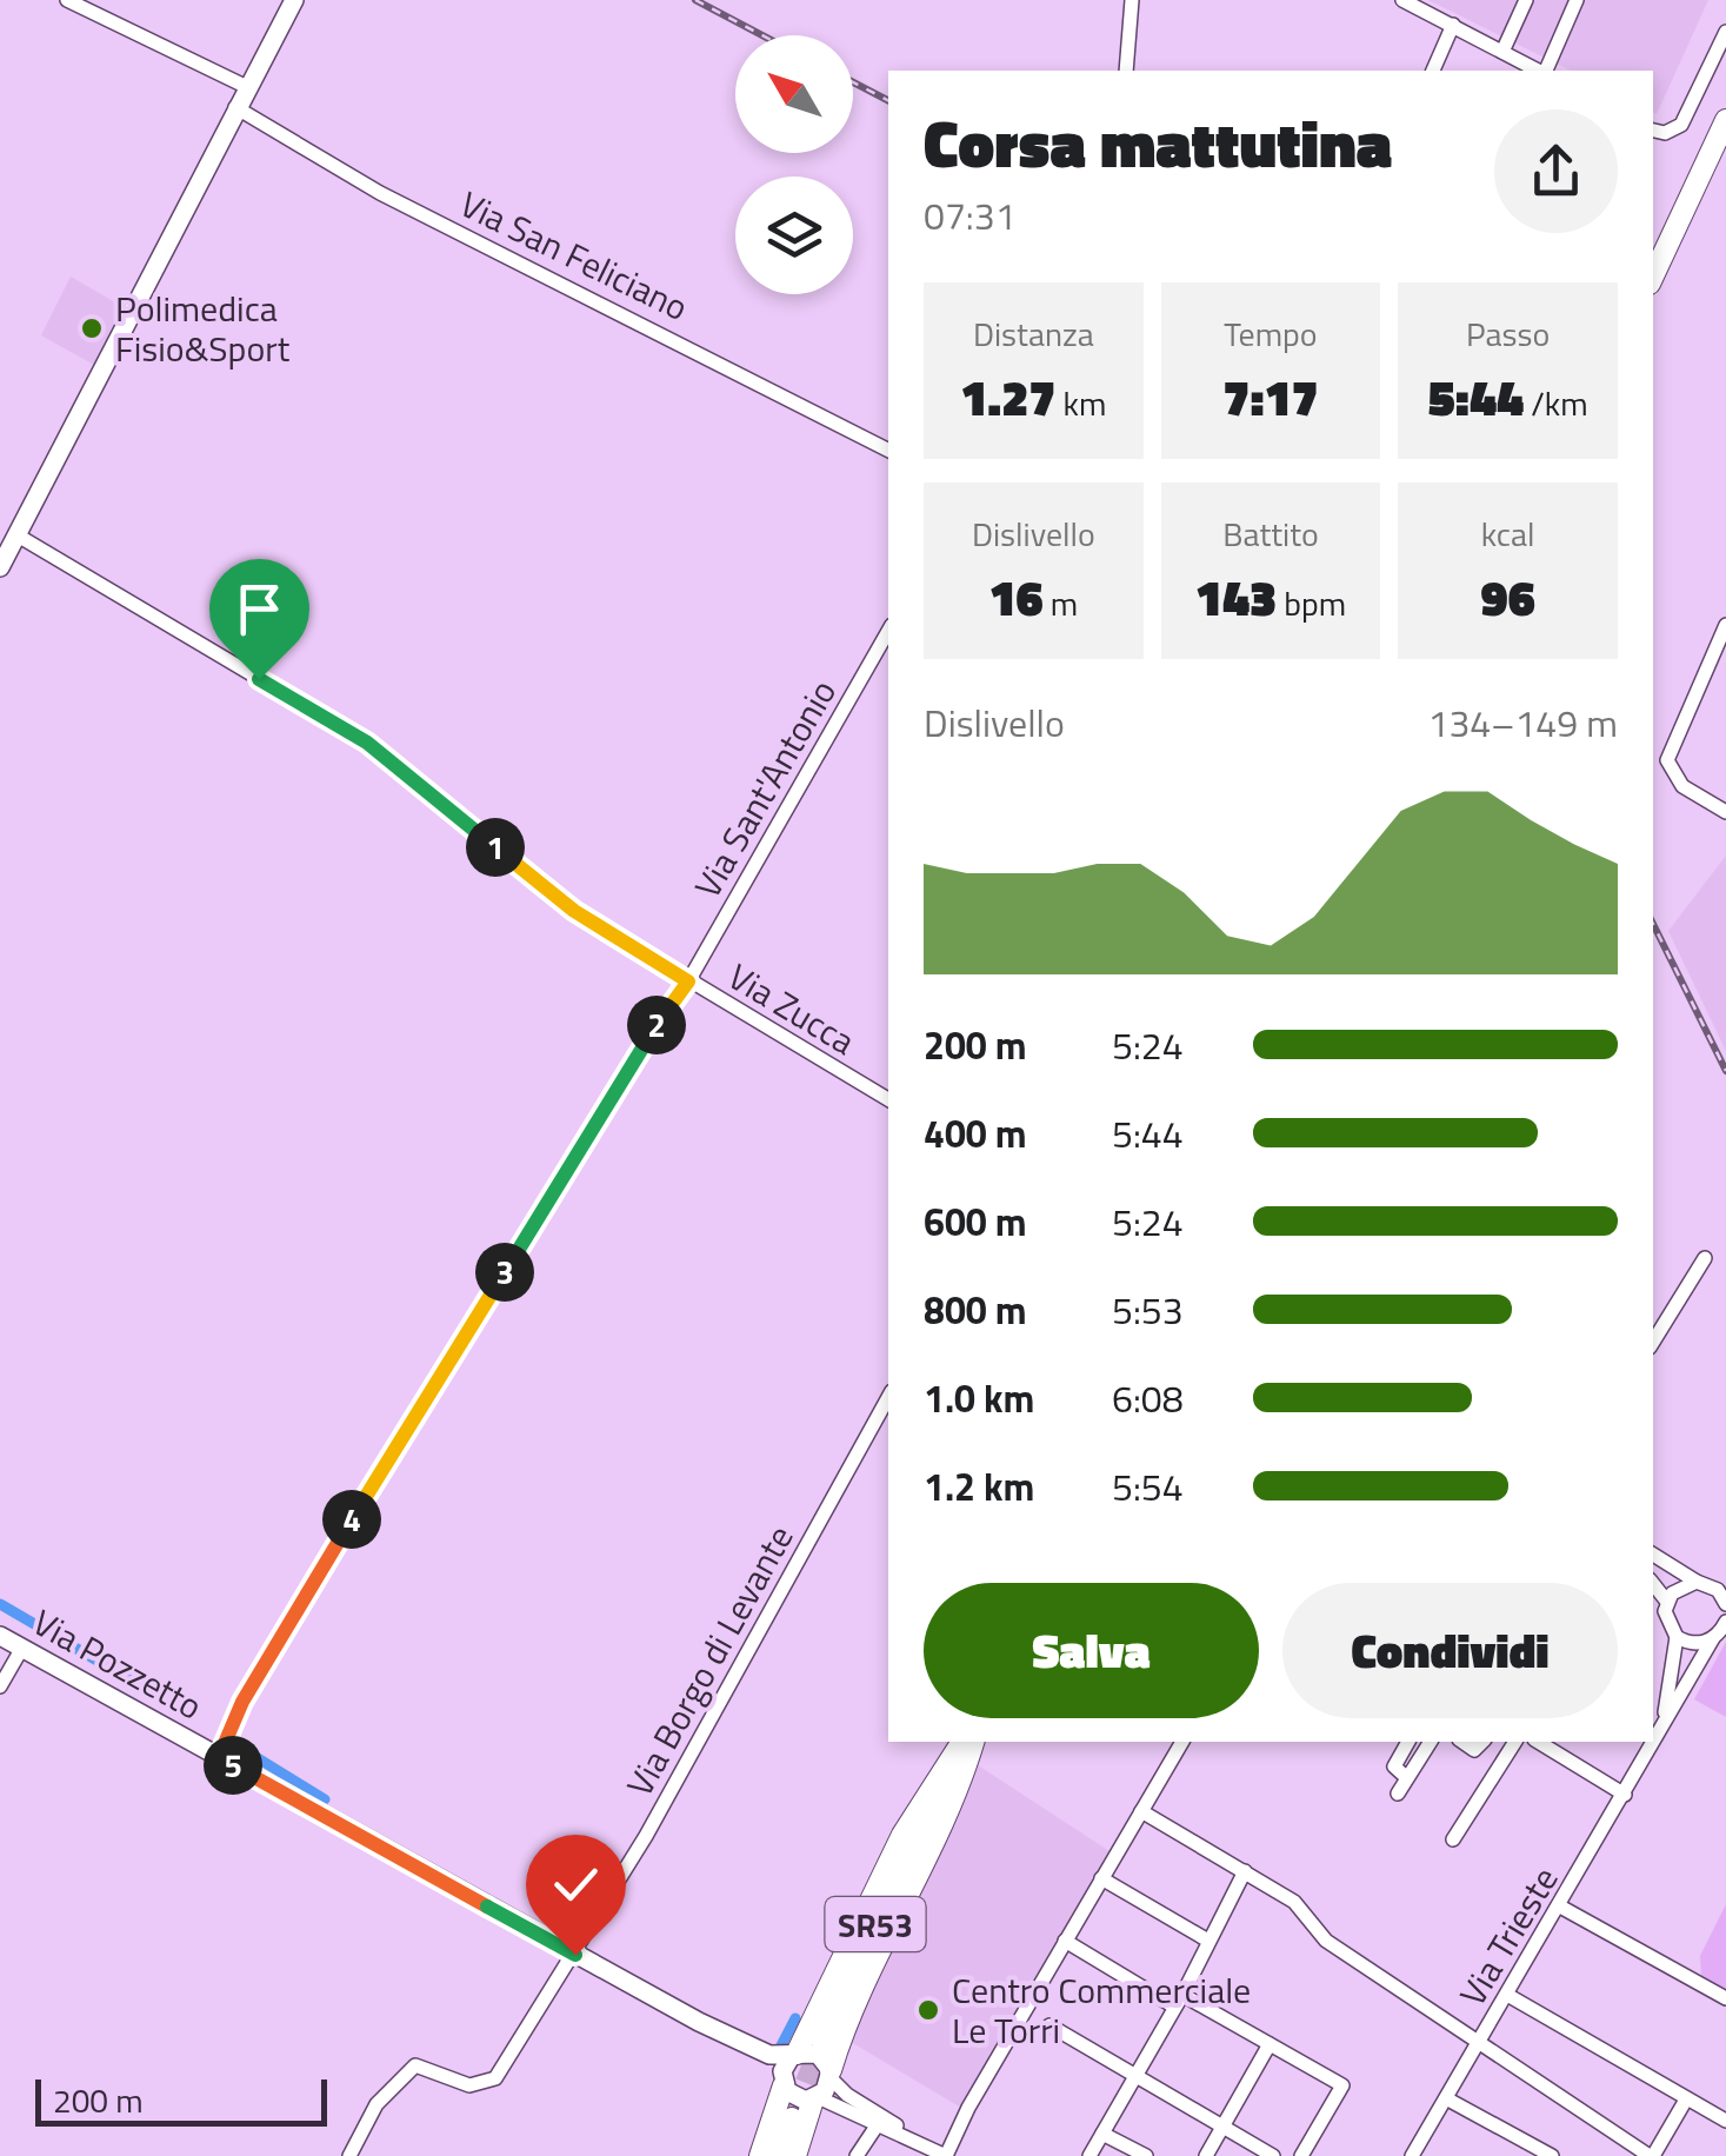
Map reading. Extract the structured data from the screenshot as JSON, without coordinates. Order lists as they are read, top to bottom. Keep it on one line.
{"streets":{"highway":["SR53"],"main road":["Via Pozzetto"],"street":["Via San Feliciano","Via Sant'Antonio","Via Zucca","Via Borgo di Levante","Via Trieste"]},"crossings":[["Via Sant'Antonio","Via Zucca"],["Via Sant'Antonio","Via Pozzetto"],["Via Borgo di Levante","Via Pozzetto"]],"places":["Polimedica Fisio&Sport","Centro Commerciale Le Torri"],"scale_bar":"200 m","north":"top left","page":{"heading":["Corsa mattutina","07:31"],"stats":[["Distanza","1.27 km"],["Tempo","7:17"],["Passo","5:44 /km"],["Dislivello","16 m"],["Battito","143 bpm"],["kcal","96"]],"chart":["Dislivello","134–149 m"],"pins":["1","2","3","4","5"],"list":[{"name":"200 m","note":"5:24"},{"name":"400 m","note":"5:44"},{"name":"600 m","note":"5:24"},{"name":"800 m","note":"5:53"},{"name":"1.0 km","note":"6:08"},{"name":"1.2 km","note":"5:54"}],"buttons":["Salva","Condividi"],"scale":"200 m"}}
